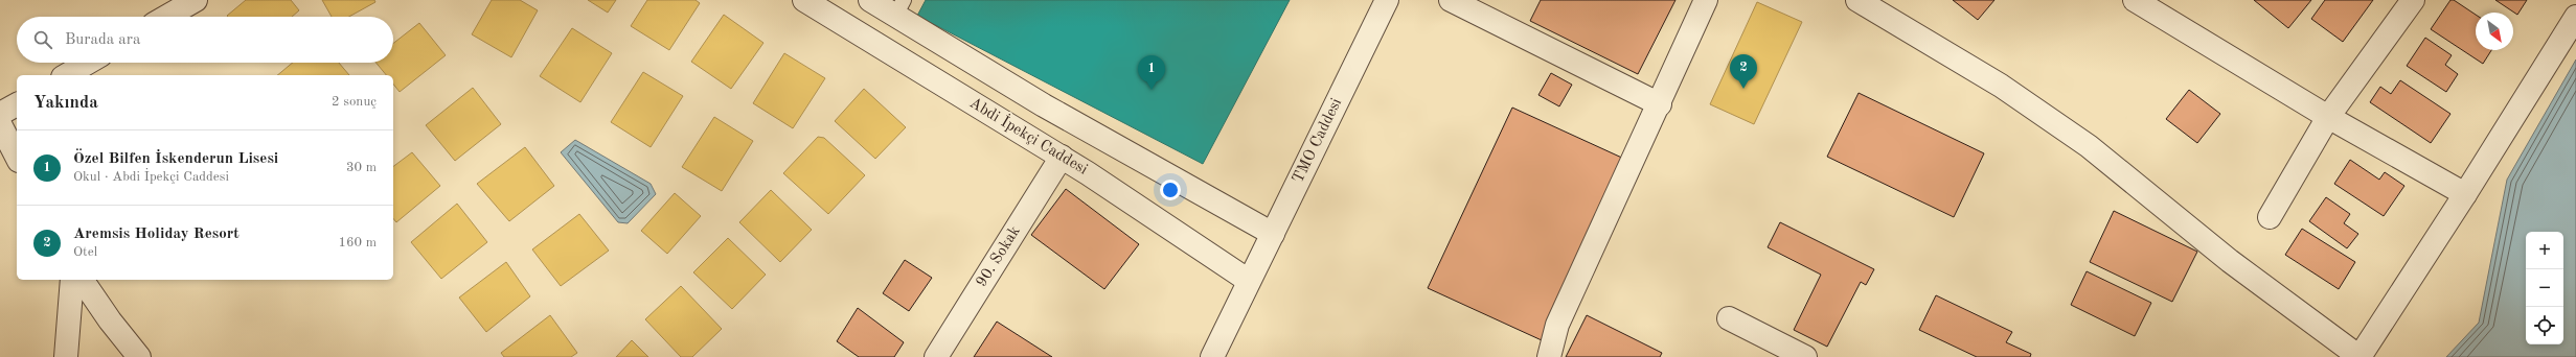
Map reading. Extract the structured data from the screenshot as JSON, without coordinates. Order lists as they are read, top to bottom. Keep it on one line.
{"streets":{"street":["Abdi İpekçi Caddesi","TMO Caddesi","90. Sokak"]},"crossings":[["Abdi İpekçi Caddesi","TMO Caddesi"],["Abdi İpekçi Caddesi","90. Sokak"]],"north":"bottom right","page":{"search":"Burada ara","pins":["2","1"],"heading":["Yakında","2 sonuç"],"list":[{"mark":"1","name":"Özel Bilfen İskenderun Lisesi","note":"Okul · Abdi İpekçi Caddesi","value":"30 m"},{"mark":"2","name":"Aremsis Holiday Resort","note":"Otel","value":"160 m"}],"map_buttons":["+","−"]}}
